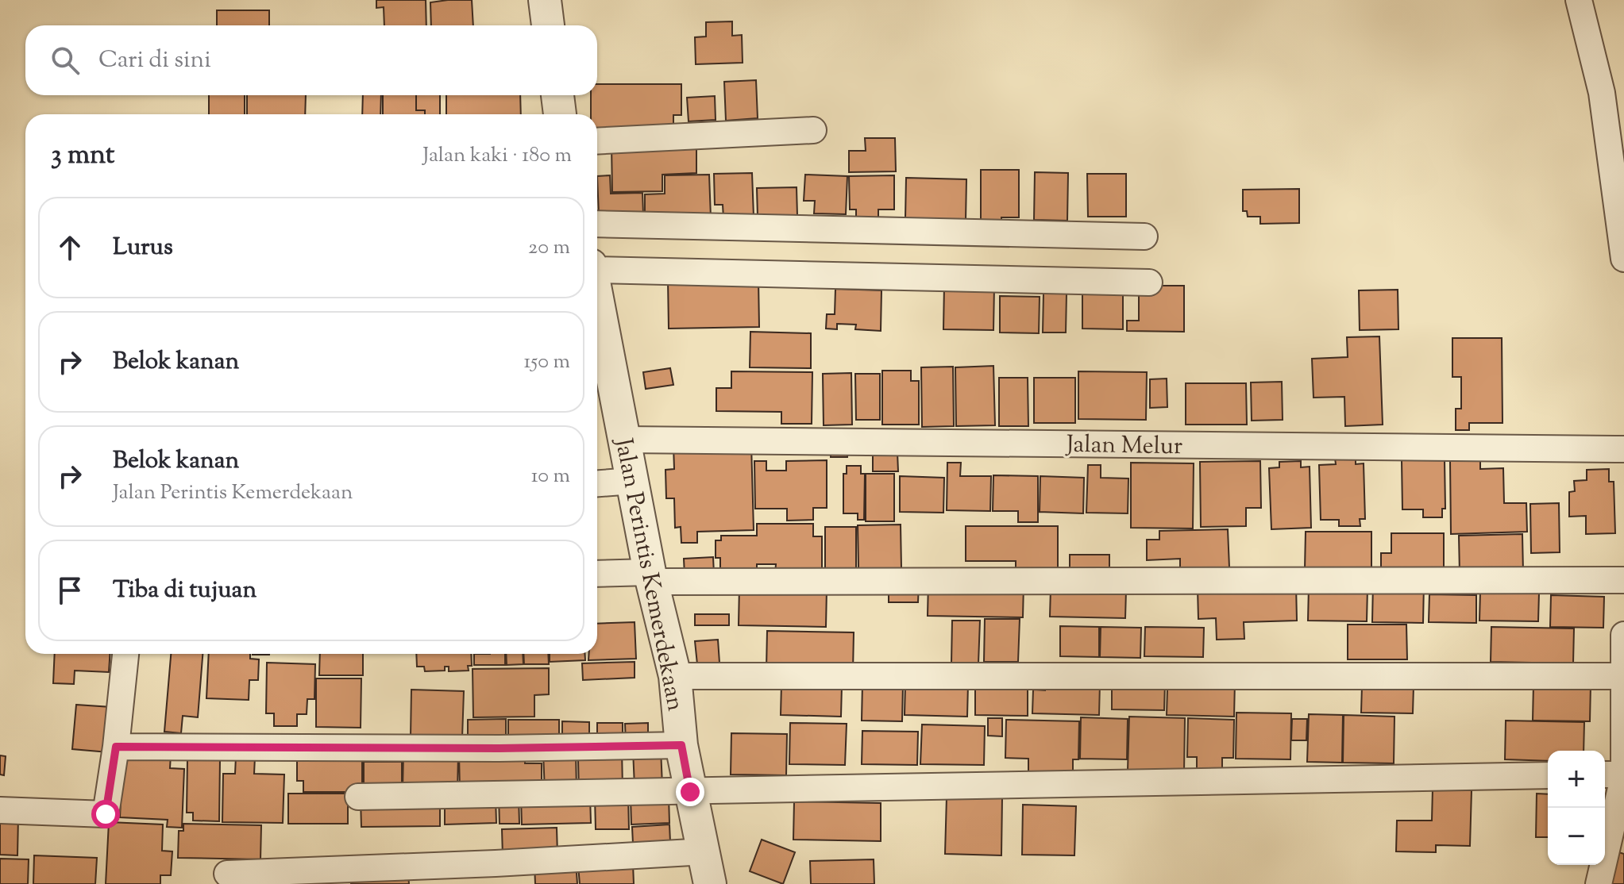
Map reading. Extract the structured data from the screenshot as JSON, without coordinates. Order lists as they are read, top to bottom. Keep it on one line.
{"streets":{"street":["Jalan Melur","Jalan Perintis Kemerdekaan"]},"crossings":[["Jalan Melur","Jalan Perintis Kemerdekaan"]],"page":{"search":"Cari di sini","heading":["3 mnt","Jalan kaki · 180 m"],"list":[["Lurus","20 m"],["Belok kanan","150 m"],["Belok kanan","Jalan Perintis Kemerdekaan","10 m"],"Tiba di tujuan"],"map_buttons":["+","−"]}}
